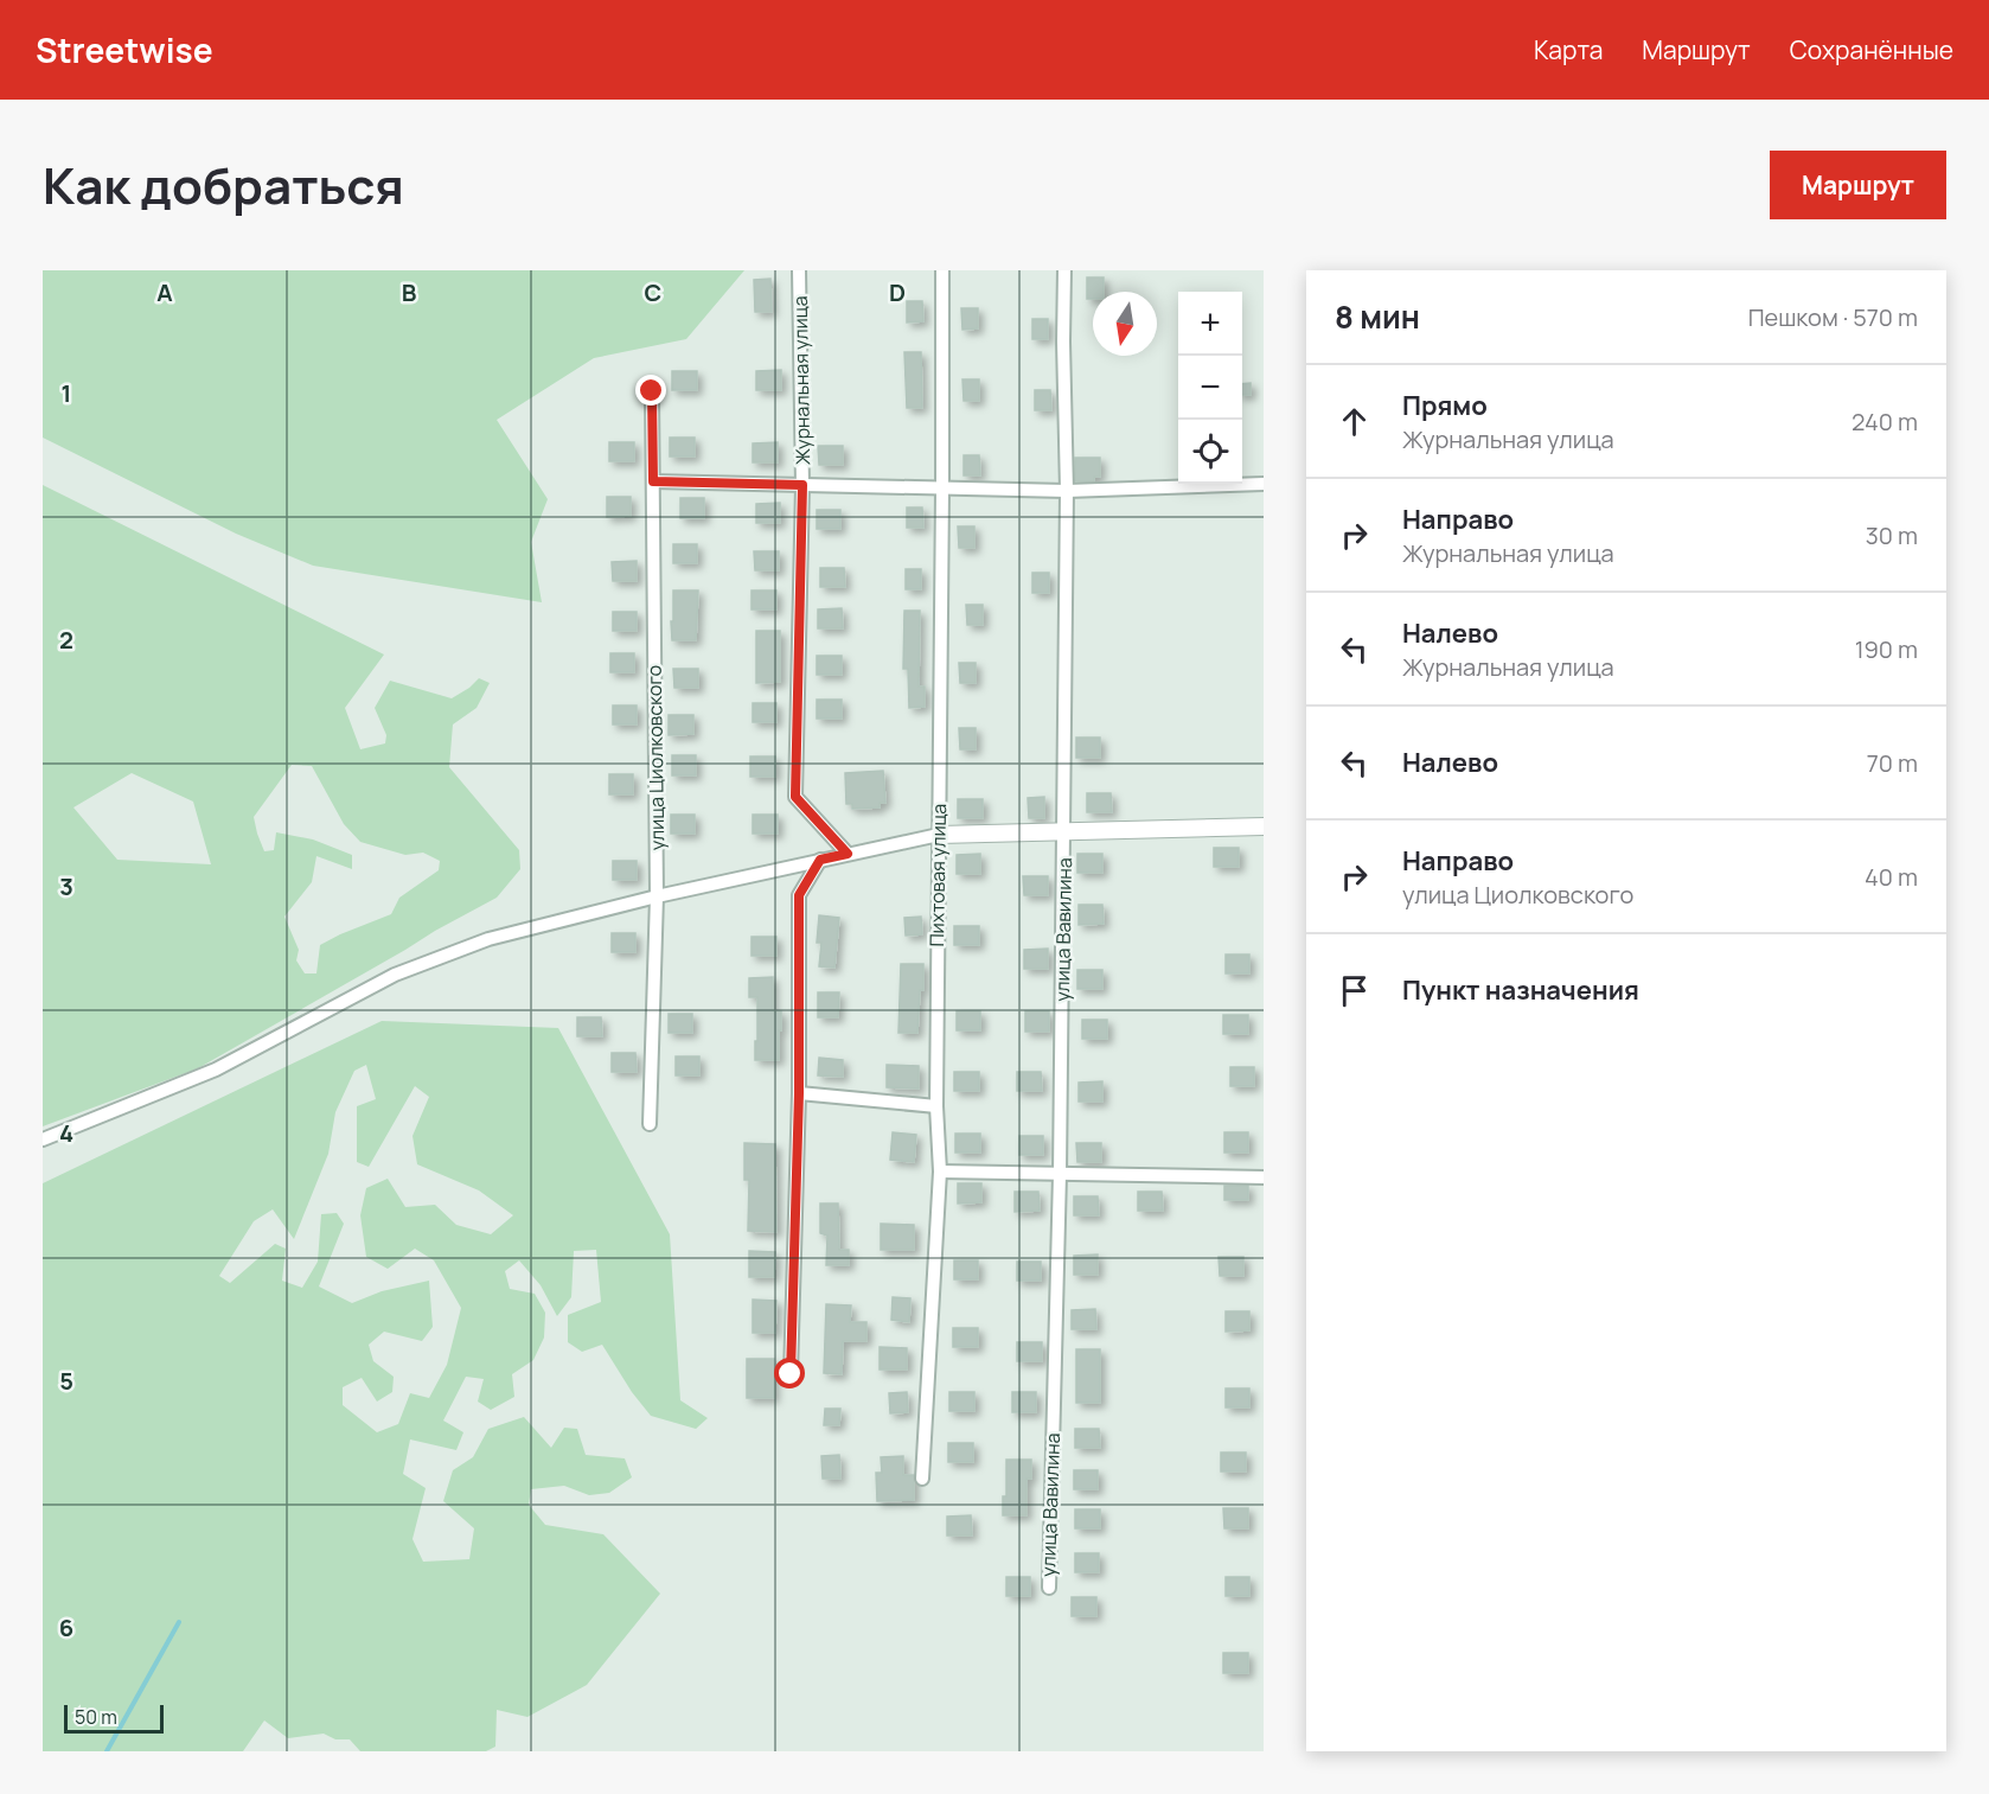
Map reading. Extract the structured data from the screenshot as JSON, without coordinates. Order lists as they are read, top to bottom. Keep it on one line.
{"streets":{"street":["Журнальная улица","улица Циолковского","Пихтовая улица","улица Вавилина"]},"scale_bar":"50 m","north":"bottom","page":{"header":"Streetwise","nav":["Карта","Маршрут","Сохранённые"],"title":"Как добраться","buttons":"Маршрут","heading":["8 мин","Пешком · 570 m"],"map_buttons":["+","−"],"list":[["Прямо","Журнальная улица","240 m"],["Направо","Журнальная улица","30 m"],["Налево","Журнальная улица","190 m"],["Налево","70 m"],["Направо","улица Циолковского","40 m"],"Пункт назначения"],"scale":"50 m"},"grid":{"columns":["A","B","C","D"],"rows":["1","2","3","4","5","6"]}}
